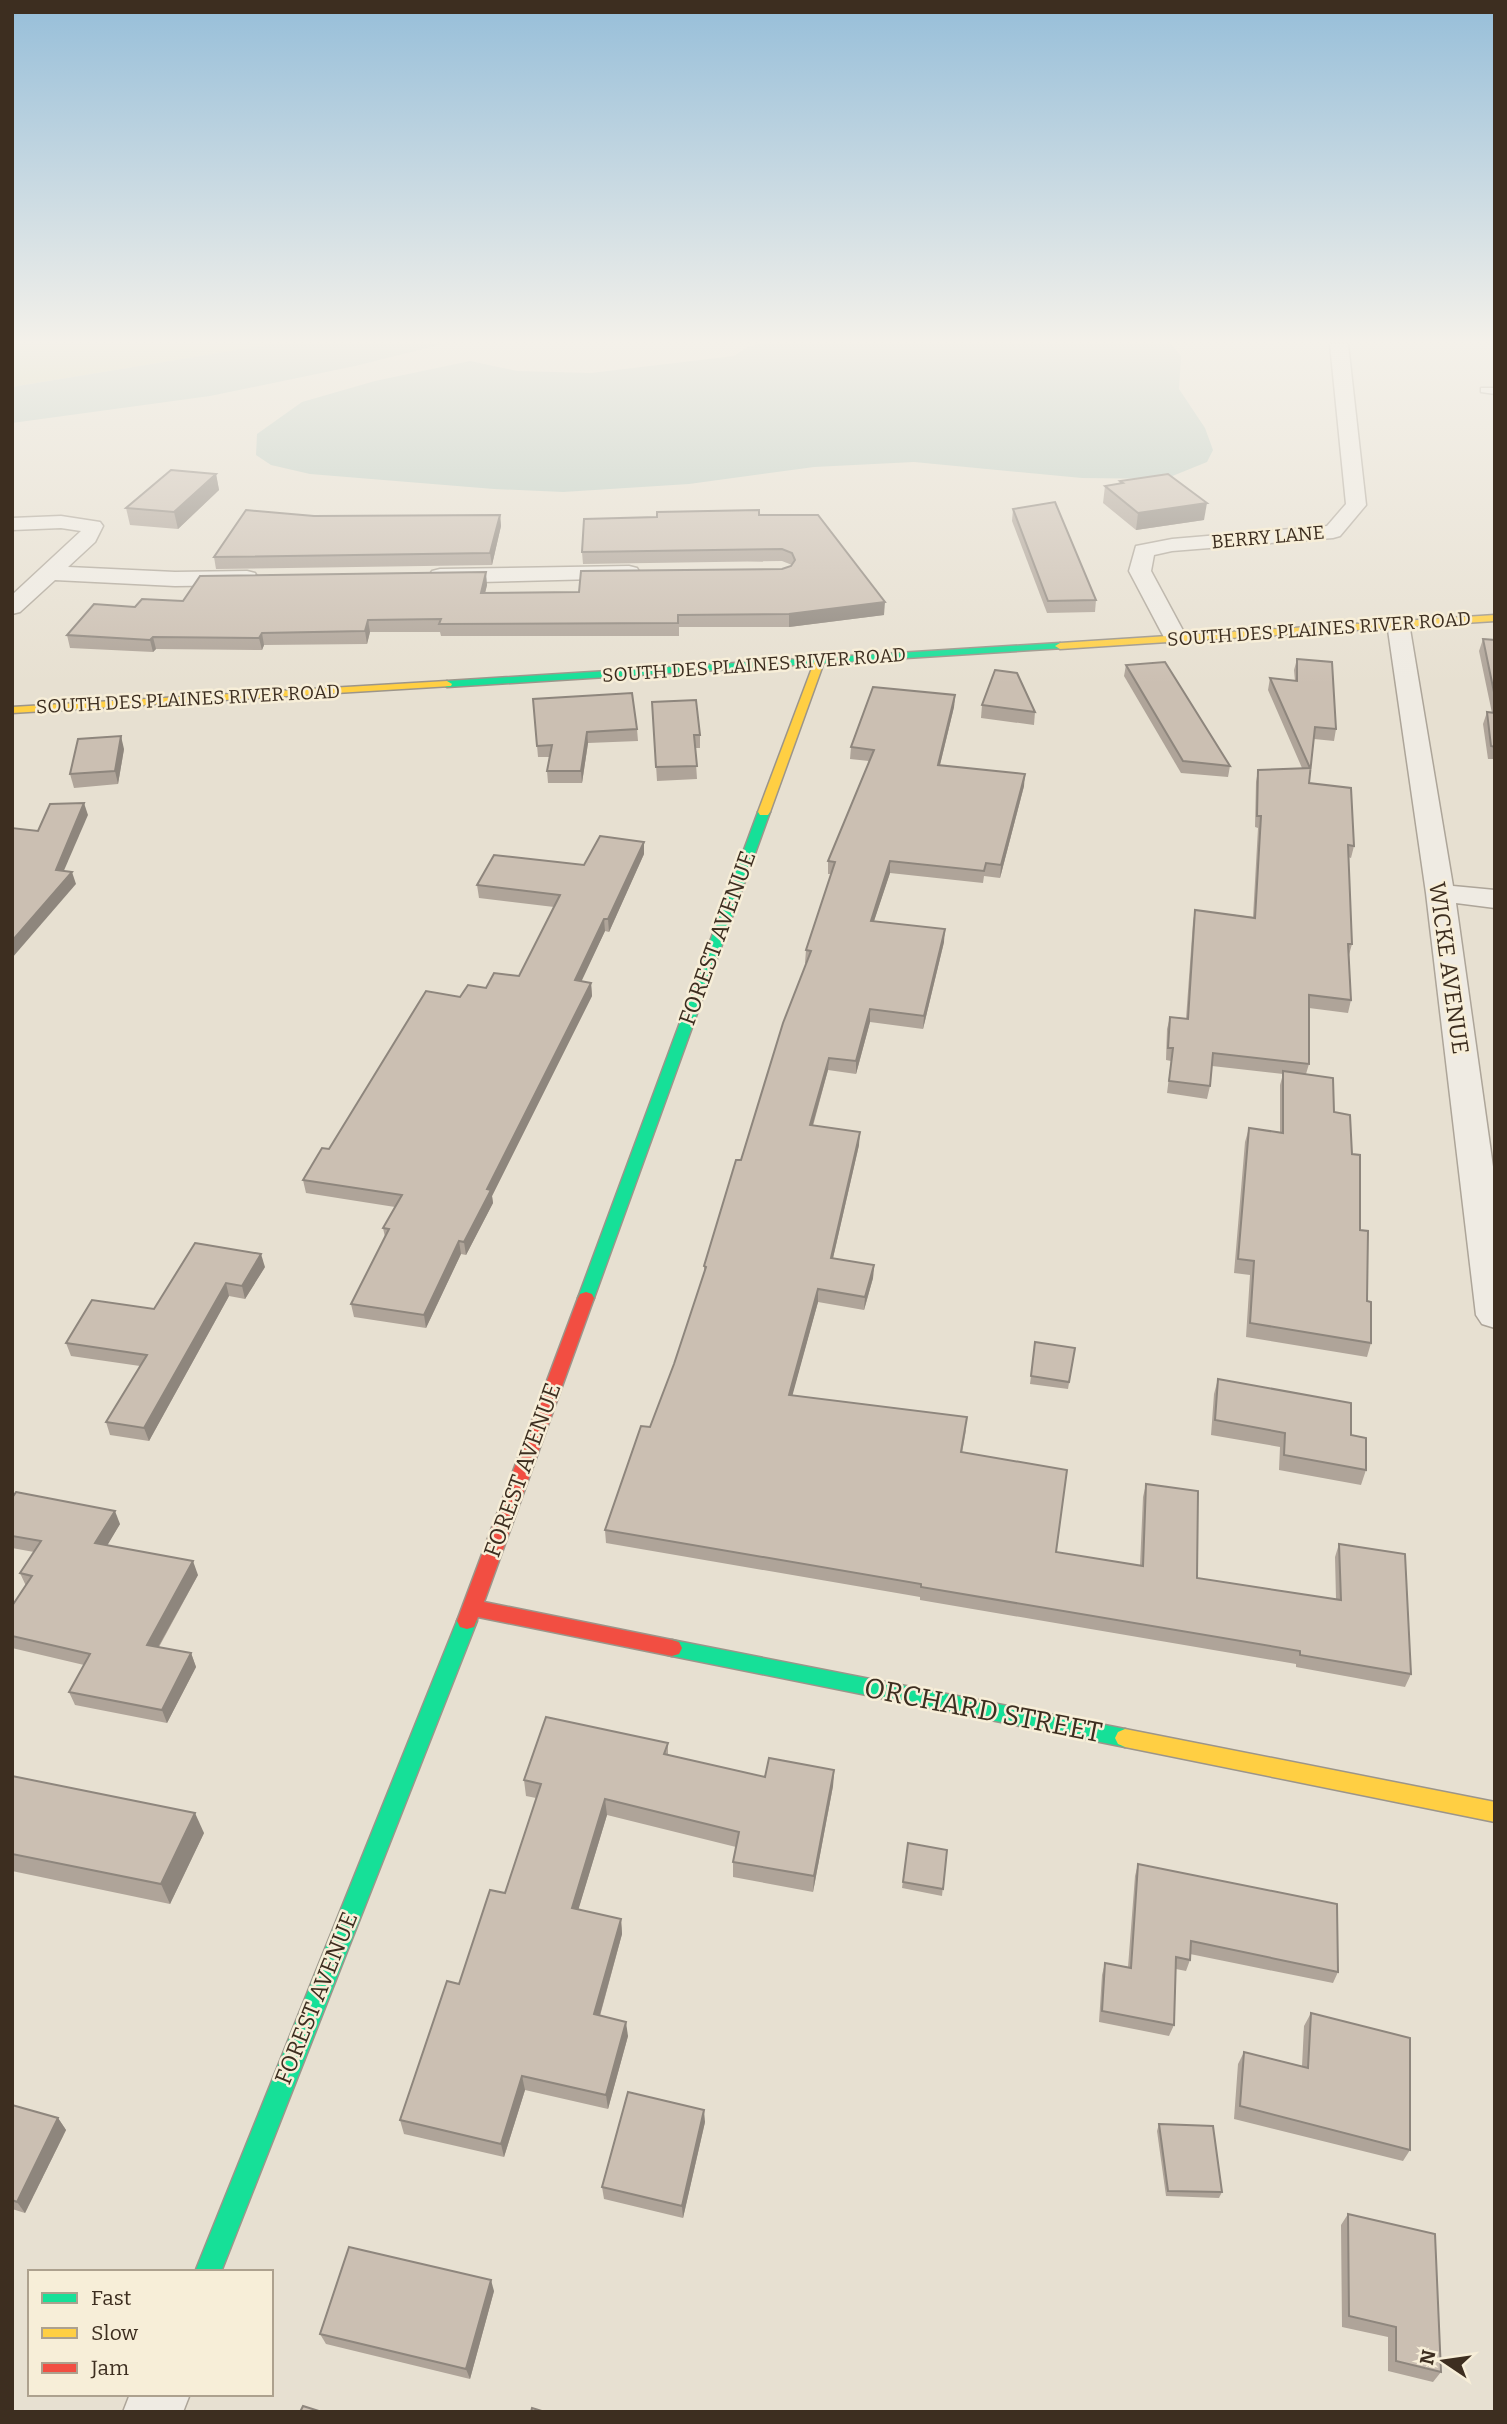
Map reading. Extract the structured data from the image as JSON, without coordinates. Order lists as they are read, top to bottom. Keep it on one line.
{"streets":{"street":["BERRY LANE","SOUTH DES PLAINES RIVER ROAD","FOREST AVENUE","WICKE AVENUE","ORCHARD STREET"]},"crossings":[["BERRY LANE","SOUTH DES PLAINES RIVER ROAD"],["SOUTH DES PLAINES RIVER ROAD","FOREST AVENUE"],["SOUTH DES PLAINES RIVER ROAD","WICKE AVENUE"],["FOREST AVENUE","ORCHARD STREET"]],"legend":["Fast","Slow","Jam"],"north":"left"}
